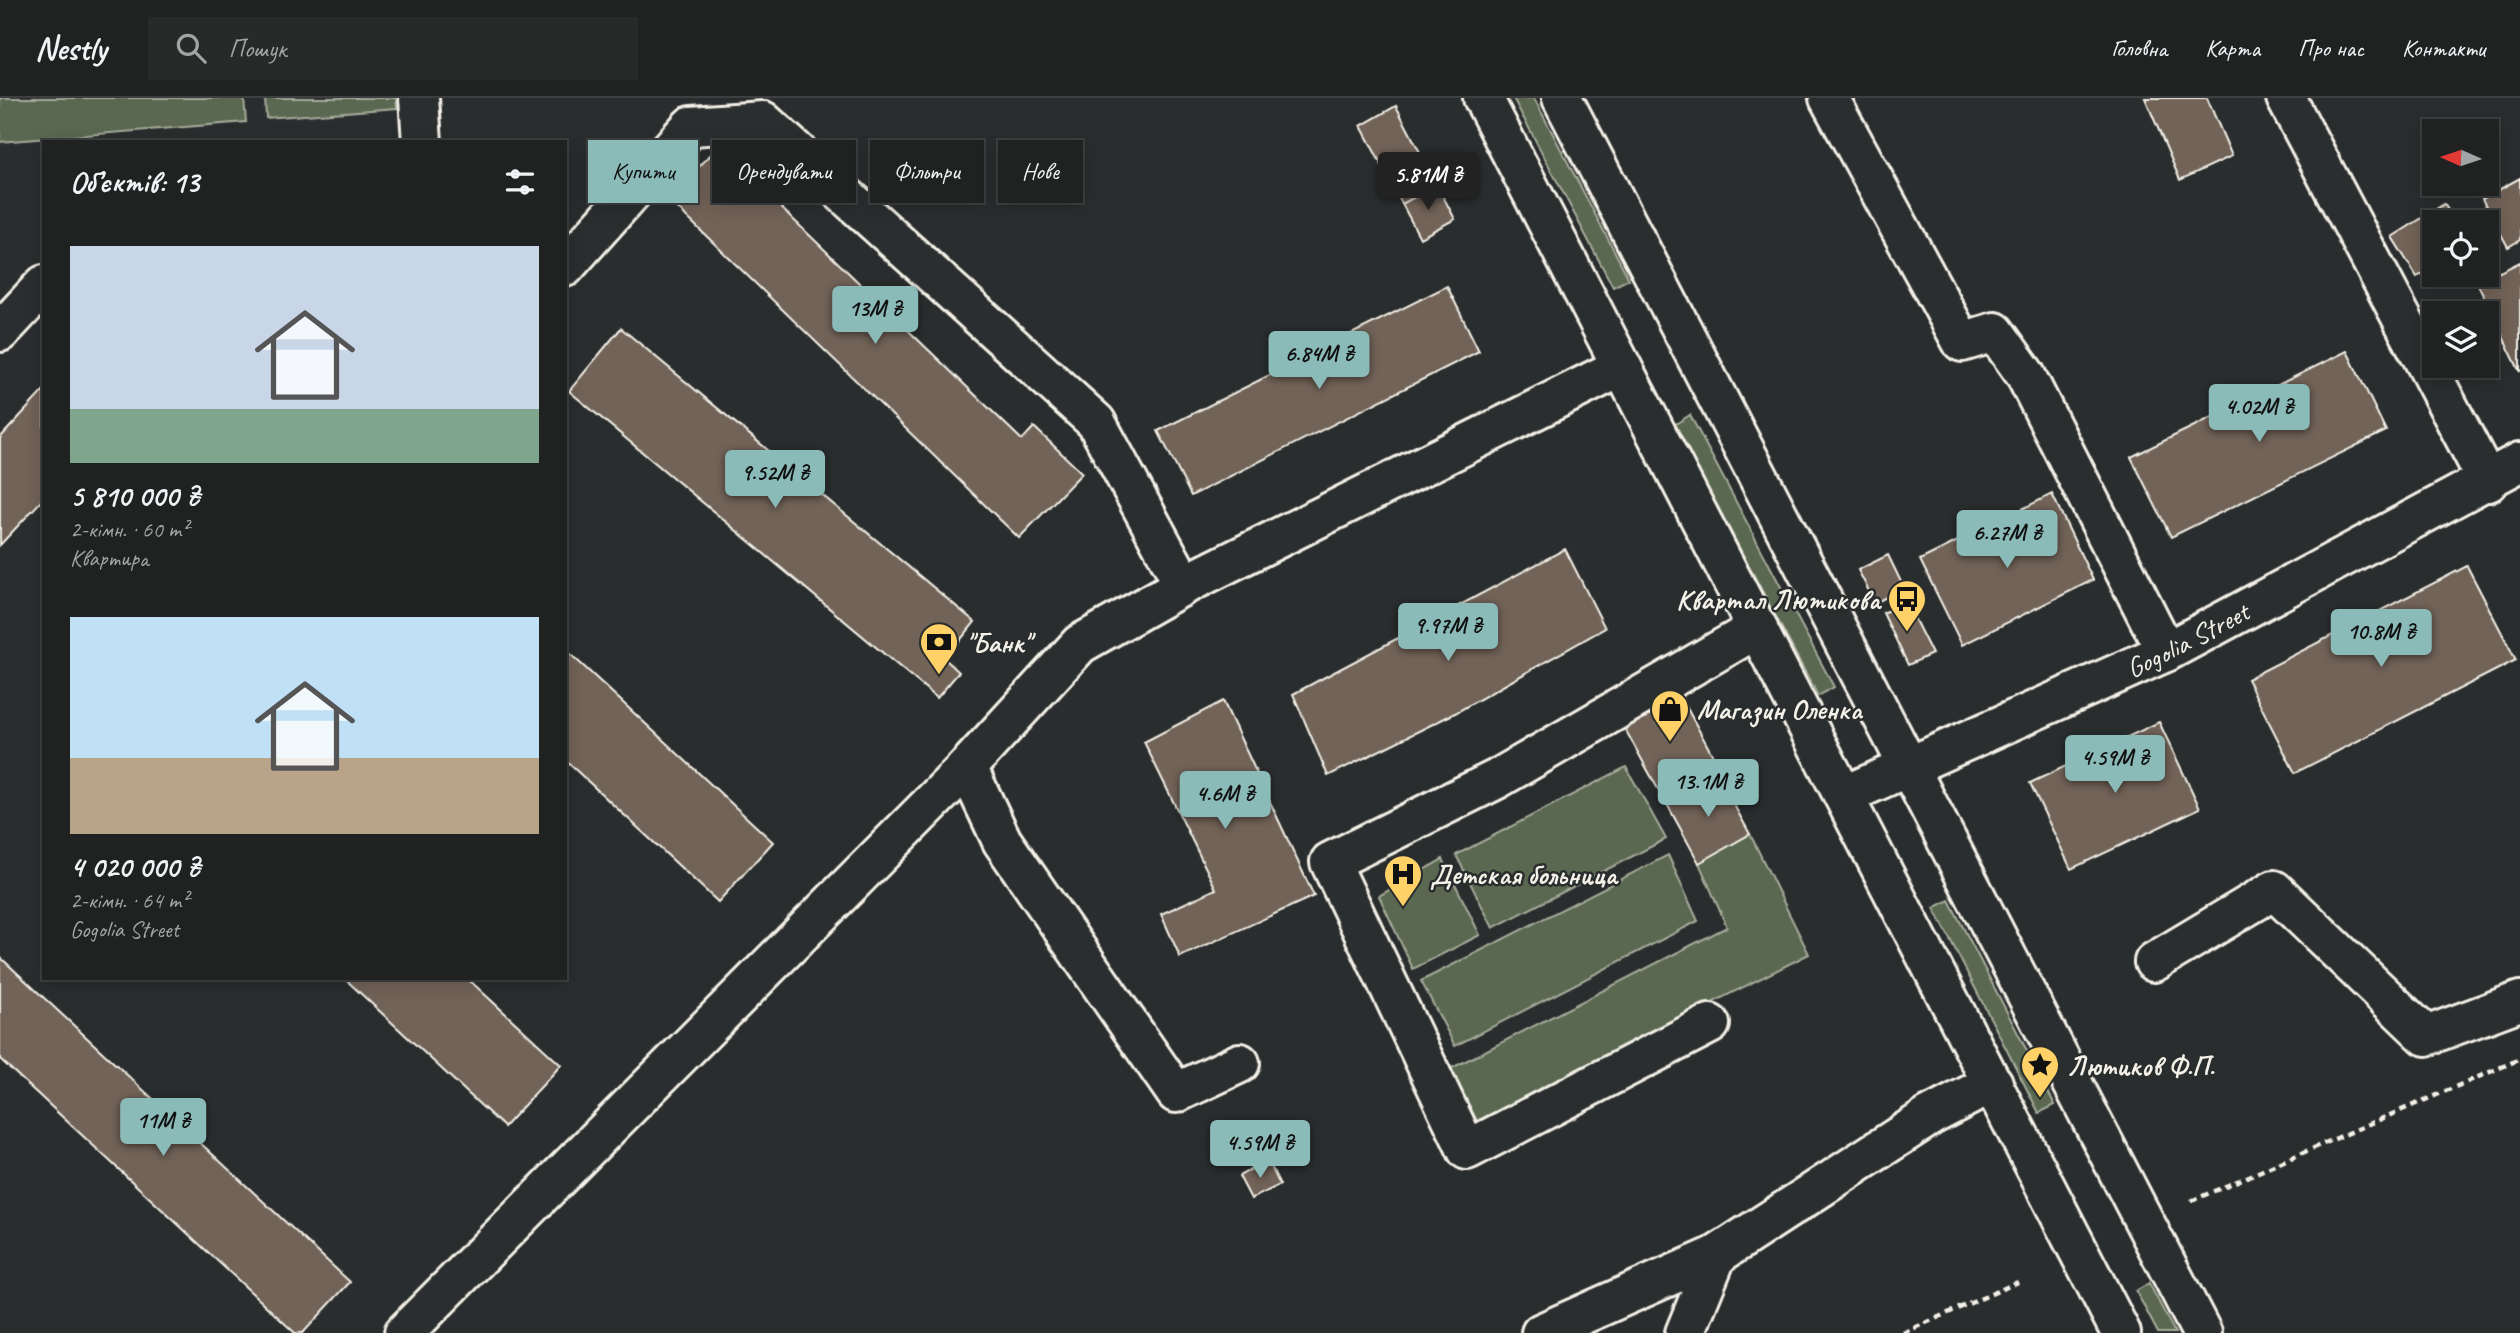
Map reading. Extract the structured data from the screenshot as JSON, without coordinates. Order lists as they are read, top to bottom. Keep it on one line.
{"streets":{"street":["Gogolia Street"]},"places":{"bus stop":["Квартал Лютикова"],"bank":["\"Банк\""],"shop":["Магазин Оленка"],"hospital":["Детская больница"],"place":["Лютиков Ф.П."]},"north":"left","page":{"header":"Nestly","search":"Пошук","nav":["Головна","Карта","Про нас","Контакти"],"chip":["Купити","Орендувати","Фільтри","Нове"],"heading":"Об’єктів: 13","price":["5.81M ₴","13M ₴","6.84M ₴","4.02M ₴","9.52M ₴","6.27M ₴","9.97M ₴","10.8M ₴","4.59M ₴","13.1M ₴","4.6M ₴","11M ₴","4.59M ₴"],"list":[{"name":"5 810 000 ₴","note":"2-кімн. · 60 m² · Квартира"},{"name":"4 020 000 ₴","note":"2-кімн. · 64 m² · Gogolia Street"}]}}
